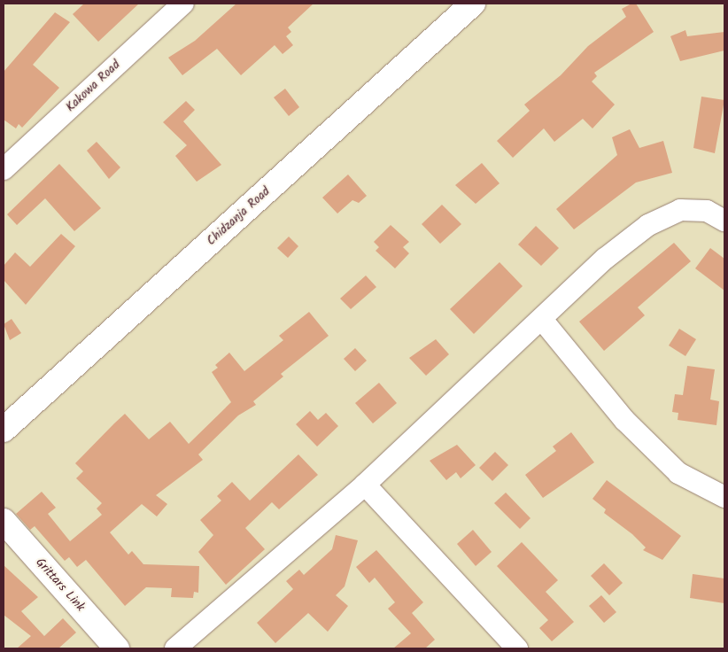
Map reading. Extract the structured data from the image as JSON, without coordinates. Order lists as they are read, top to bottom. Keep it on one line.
{"streets":{"street":["Kakowa Road","Chidzanja Road","Grittars Link"]}}
